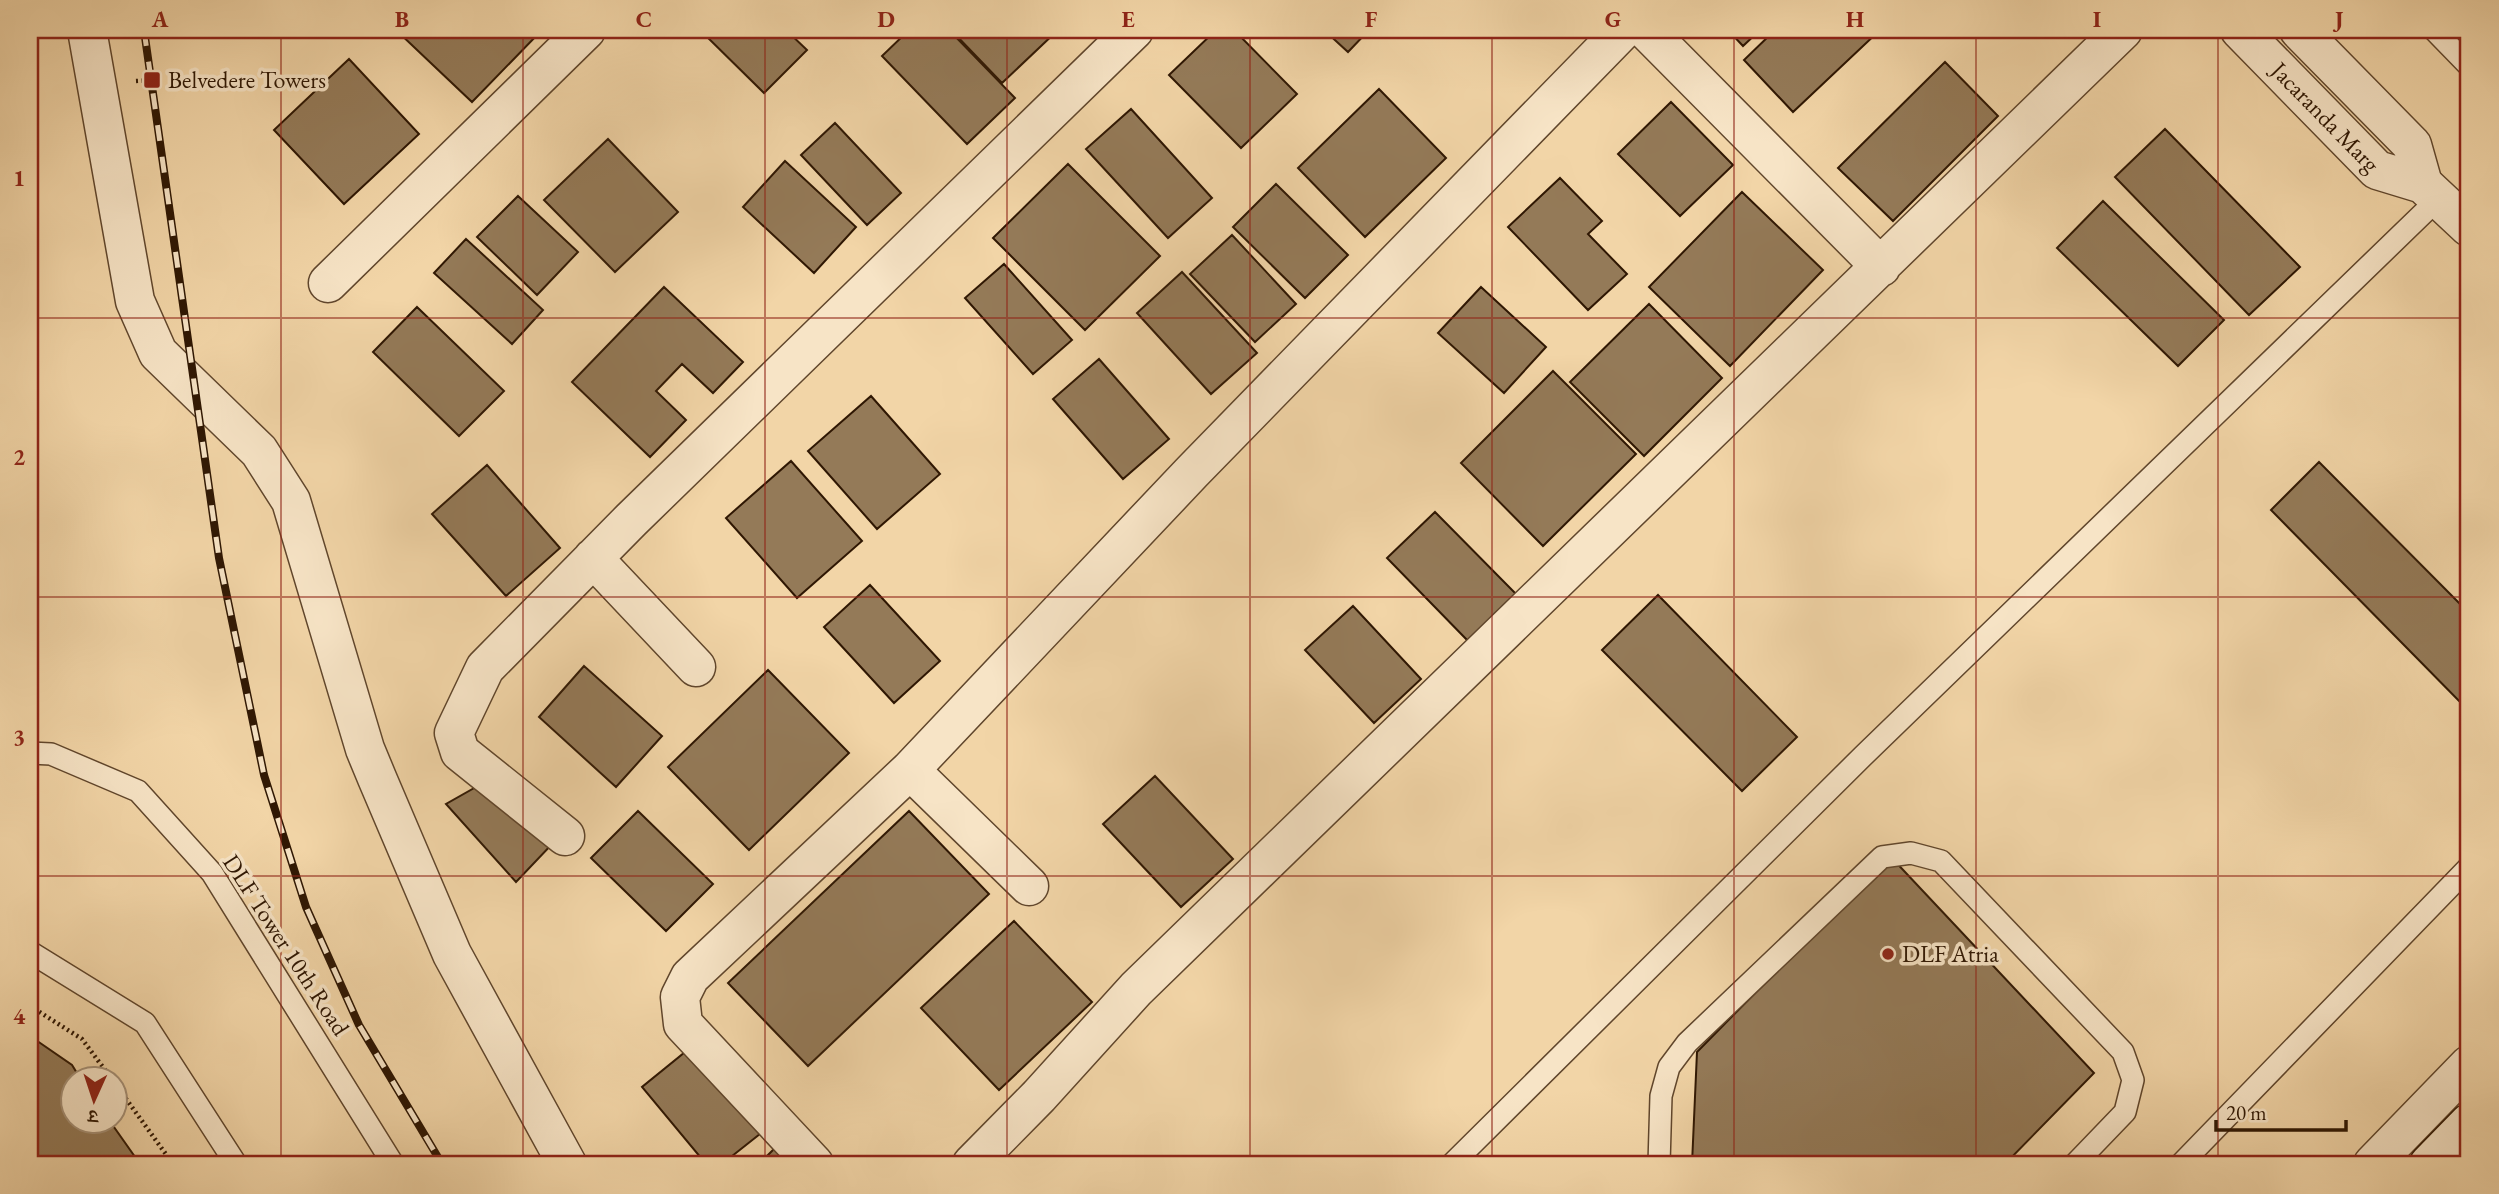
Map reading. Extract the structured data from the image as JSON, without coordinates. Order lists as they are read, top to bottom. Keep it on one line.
{"streets":{"street":["Jacaranda Marg"],"lane":["DLF Tower 10th Road"]},"places":{"transit":["Belvedere Towers"],"other":["DLF Atria"]},"scale_bar":"20 m","north":"bottom","grid":{"columns":["A","B","C","D","E","F","G","H","I","J"],"rows":["1","2","3","4"]}}
